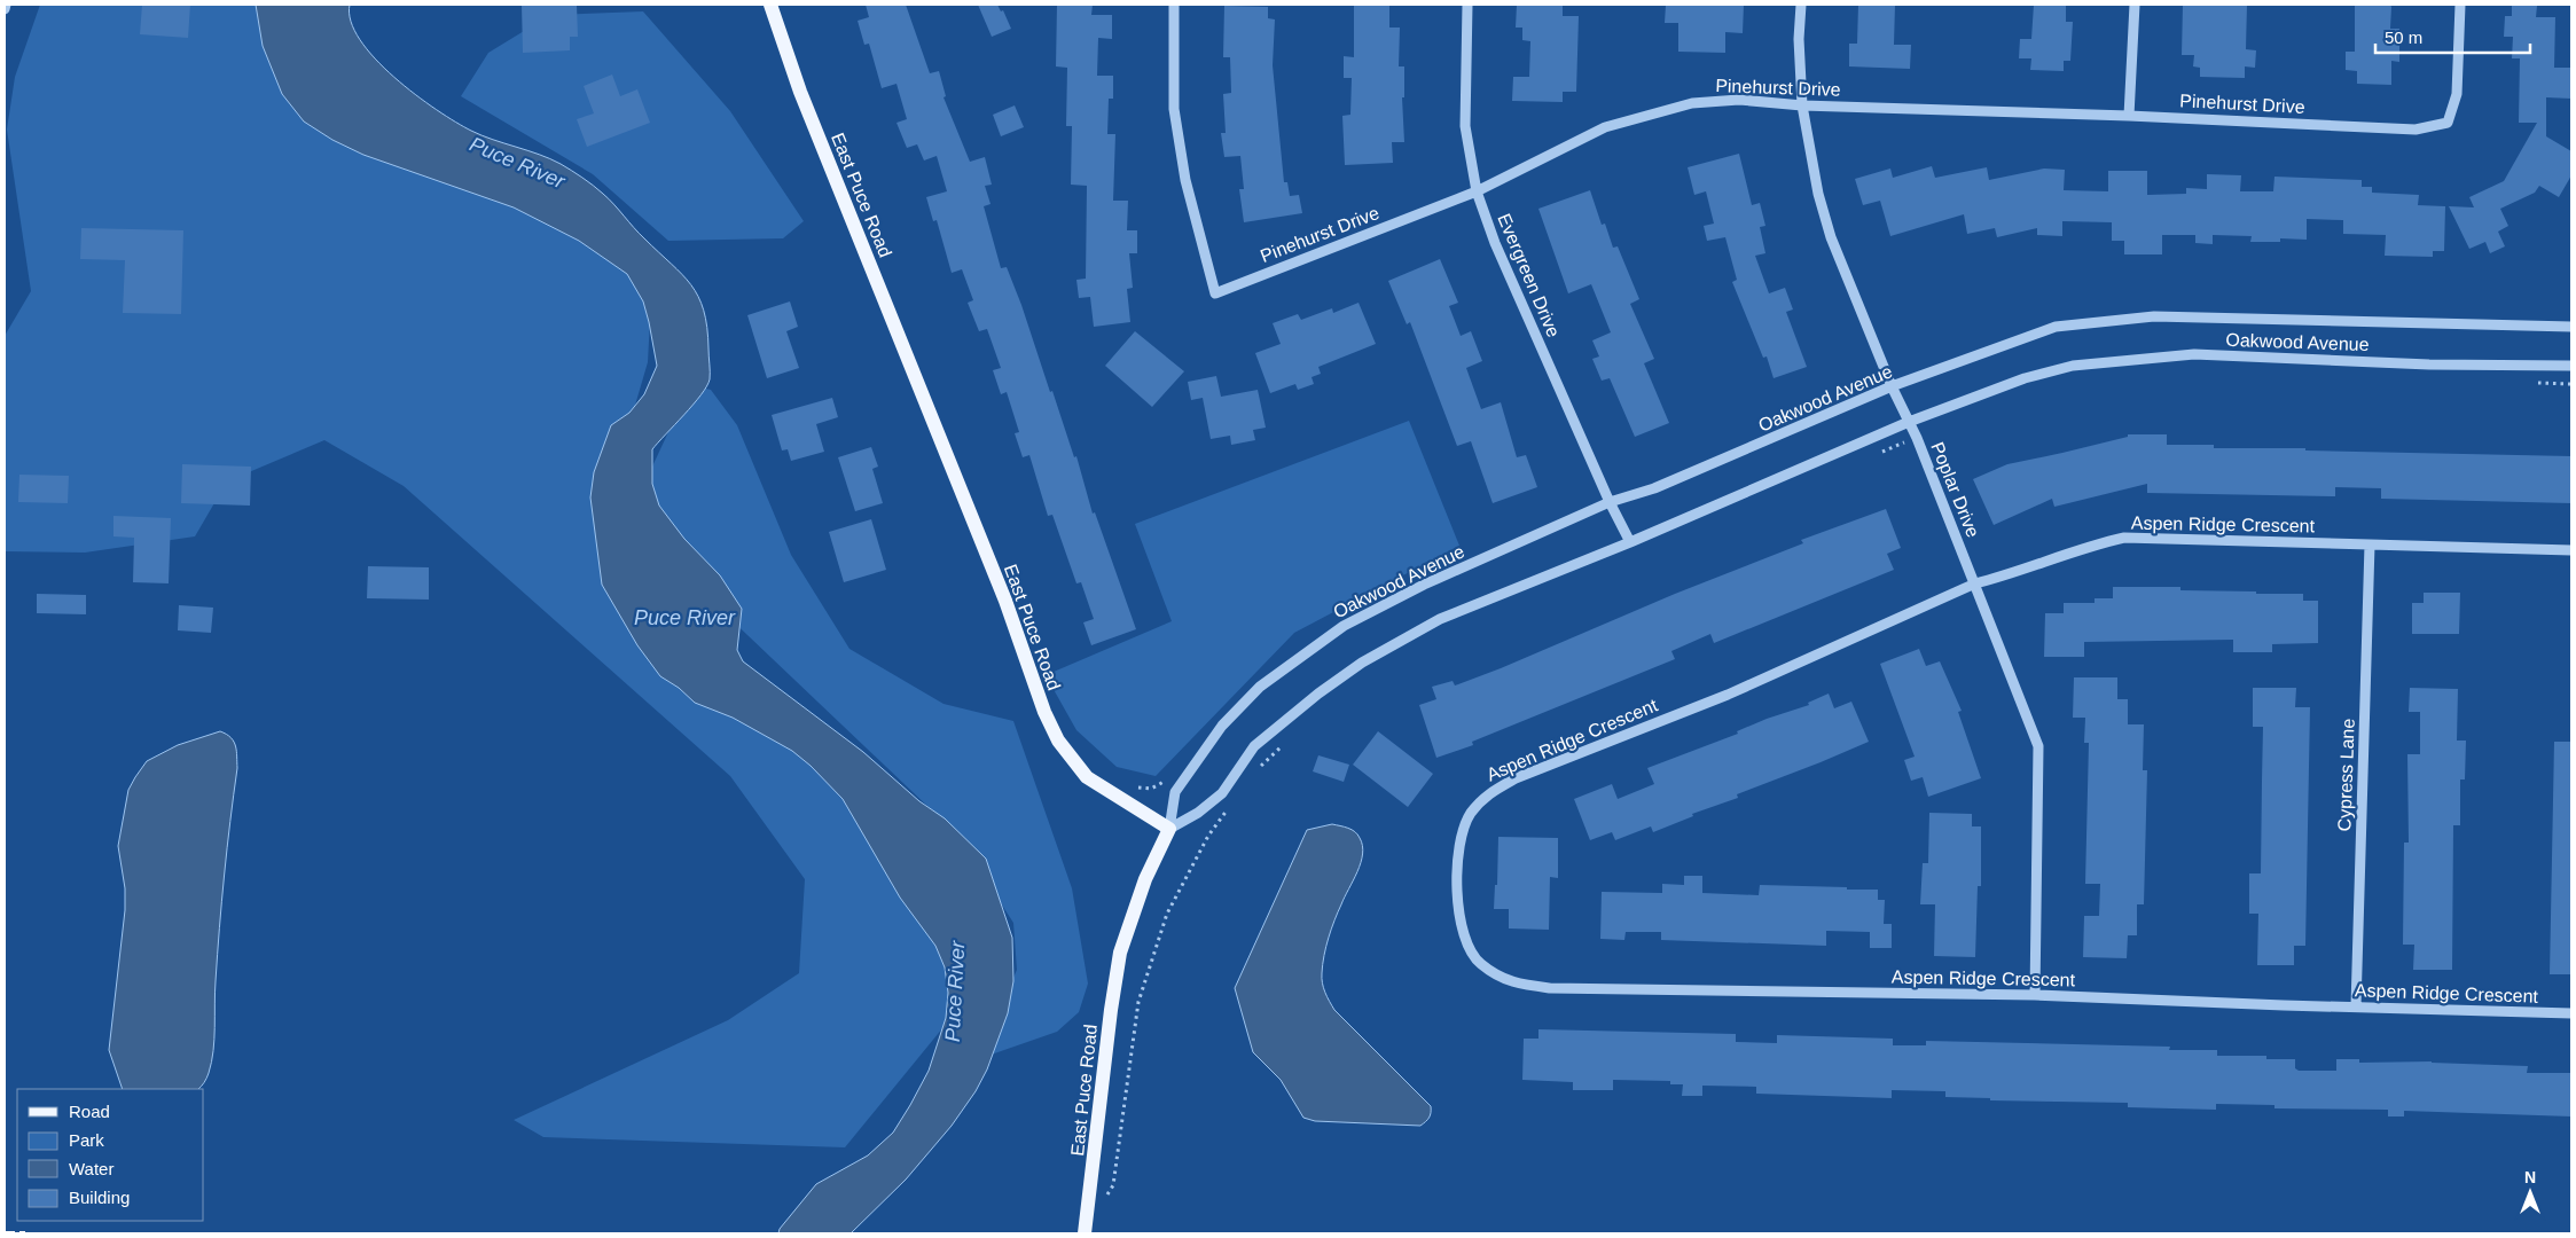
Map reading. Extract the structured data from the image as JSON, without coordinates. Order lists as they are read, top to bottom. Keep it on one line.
{"streets":{"main road":["East Puce Road"],"street":["Pinehurst Drive","Evergreen Drive","Oakwood Avenue","Poplar Drive","Aspen Ridge Crescent","Cypress Lane"]},"crossings":[["Pinehurst Drive","Evergreen Drive"],["Pinehurst Drive","Poplar Drive"],["East Puce Road","Oakwood Avenue"],["Evergreen Drive","Oakwood Avenue"],["Oakwood Avenue","Poplar Drive"],["Poplar Drive","Aspen Ridge Crescent"],["Aspen Ridge Crescent","Cypress Lane"]],"water":["Puce River"],"legend":["Road","Park","Water","Building"],"scale_bar":"50 m","north":"top"}
